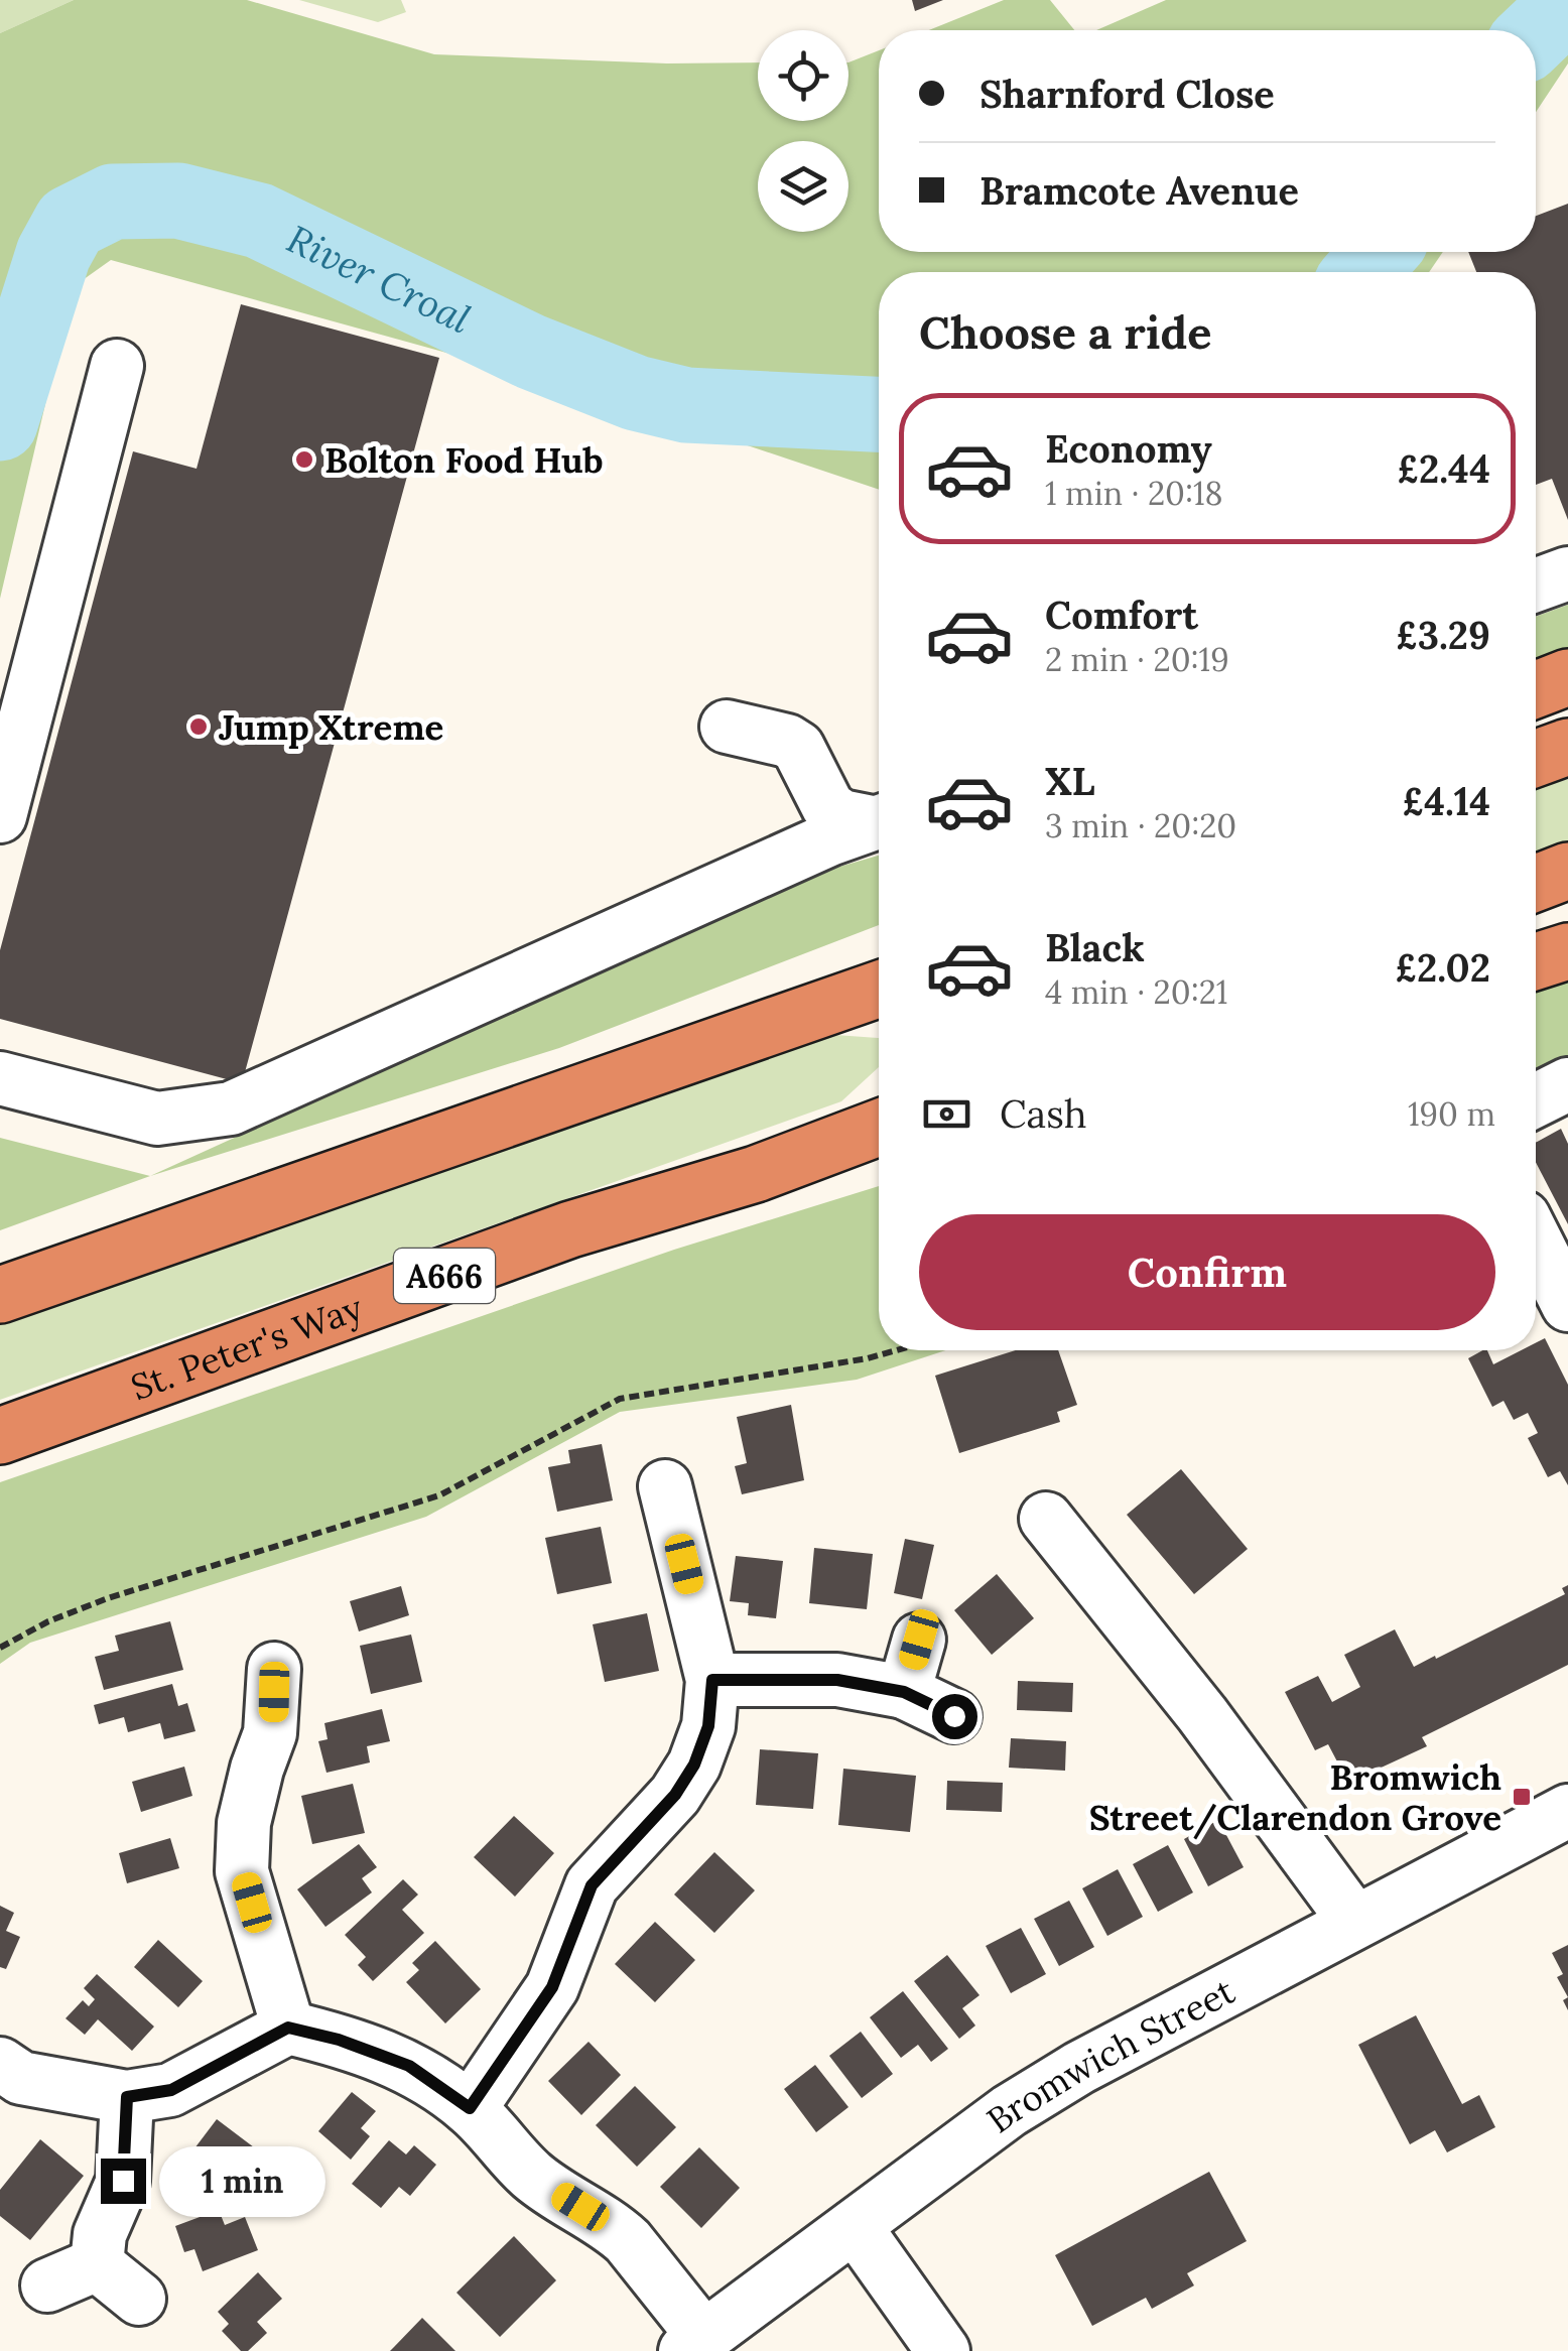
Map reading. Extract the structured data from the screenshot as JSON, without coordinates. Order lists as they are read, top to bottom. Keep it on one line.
{"streets":{"highway":["A666","St. Peter's Way"],"street":["Bromwich Street"]},"crossings":[["A666","St. Peter's Way"]],"water":["River Croal"],"places":{"other":["Bolton Food Hub","Jump Xtreme"],"transit":["Bromwich Street/Clarendon Grove"]},"page":{"banner":["Sharnford Close","Bramcote Avenue"],"heading":"Choose a ride","list":[{"name":"Economy","note":"1 min · 20:18","value":"£2.44"},{"name":"Comfort","note":"2 min · 20:19","value":"£3.29"},{"name":"XL","note":"3 min · 20:20","value":"£4.14"},{"name":"Black","note":"4 min · 20:21","value":"£2.02"}],"pay":["Cash","190 m"],"buttons":"Confirm","bubble":"1 min"}}
